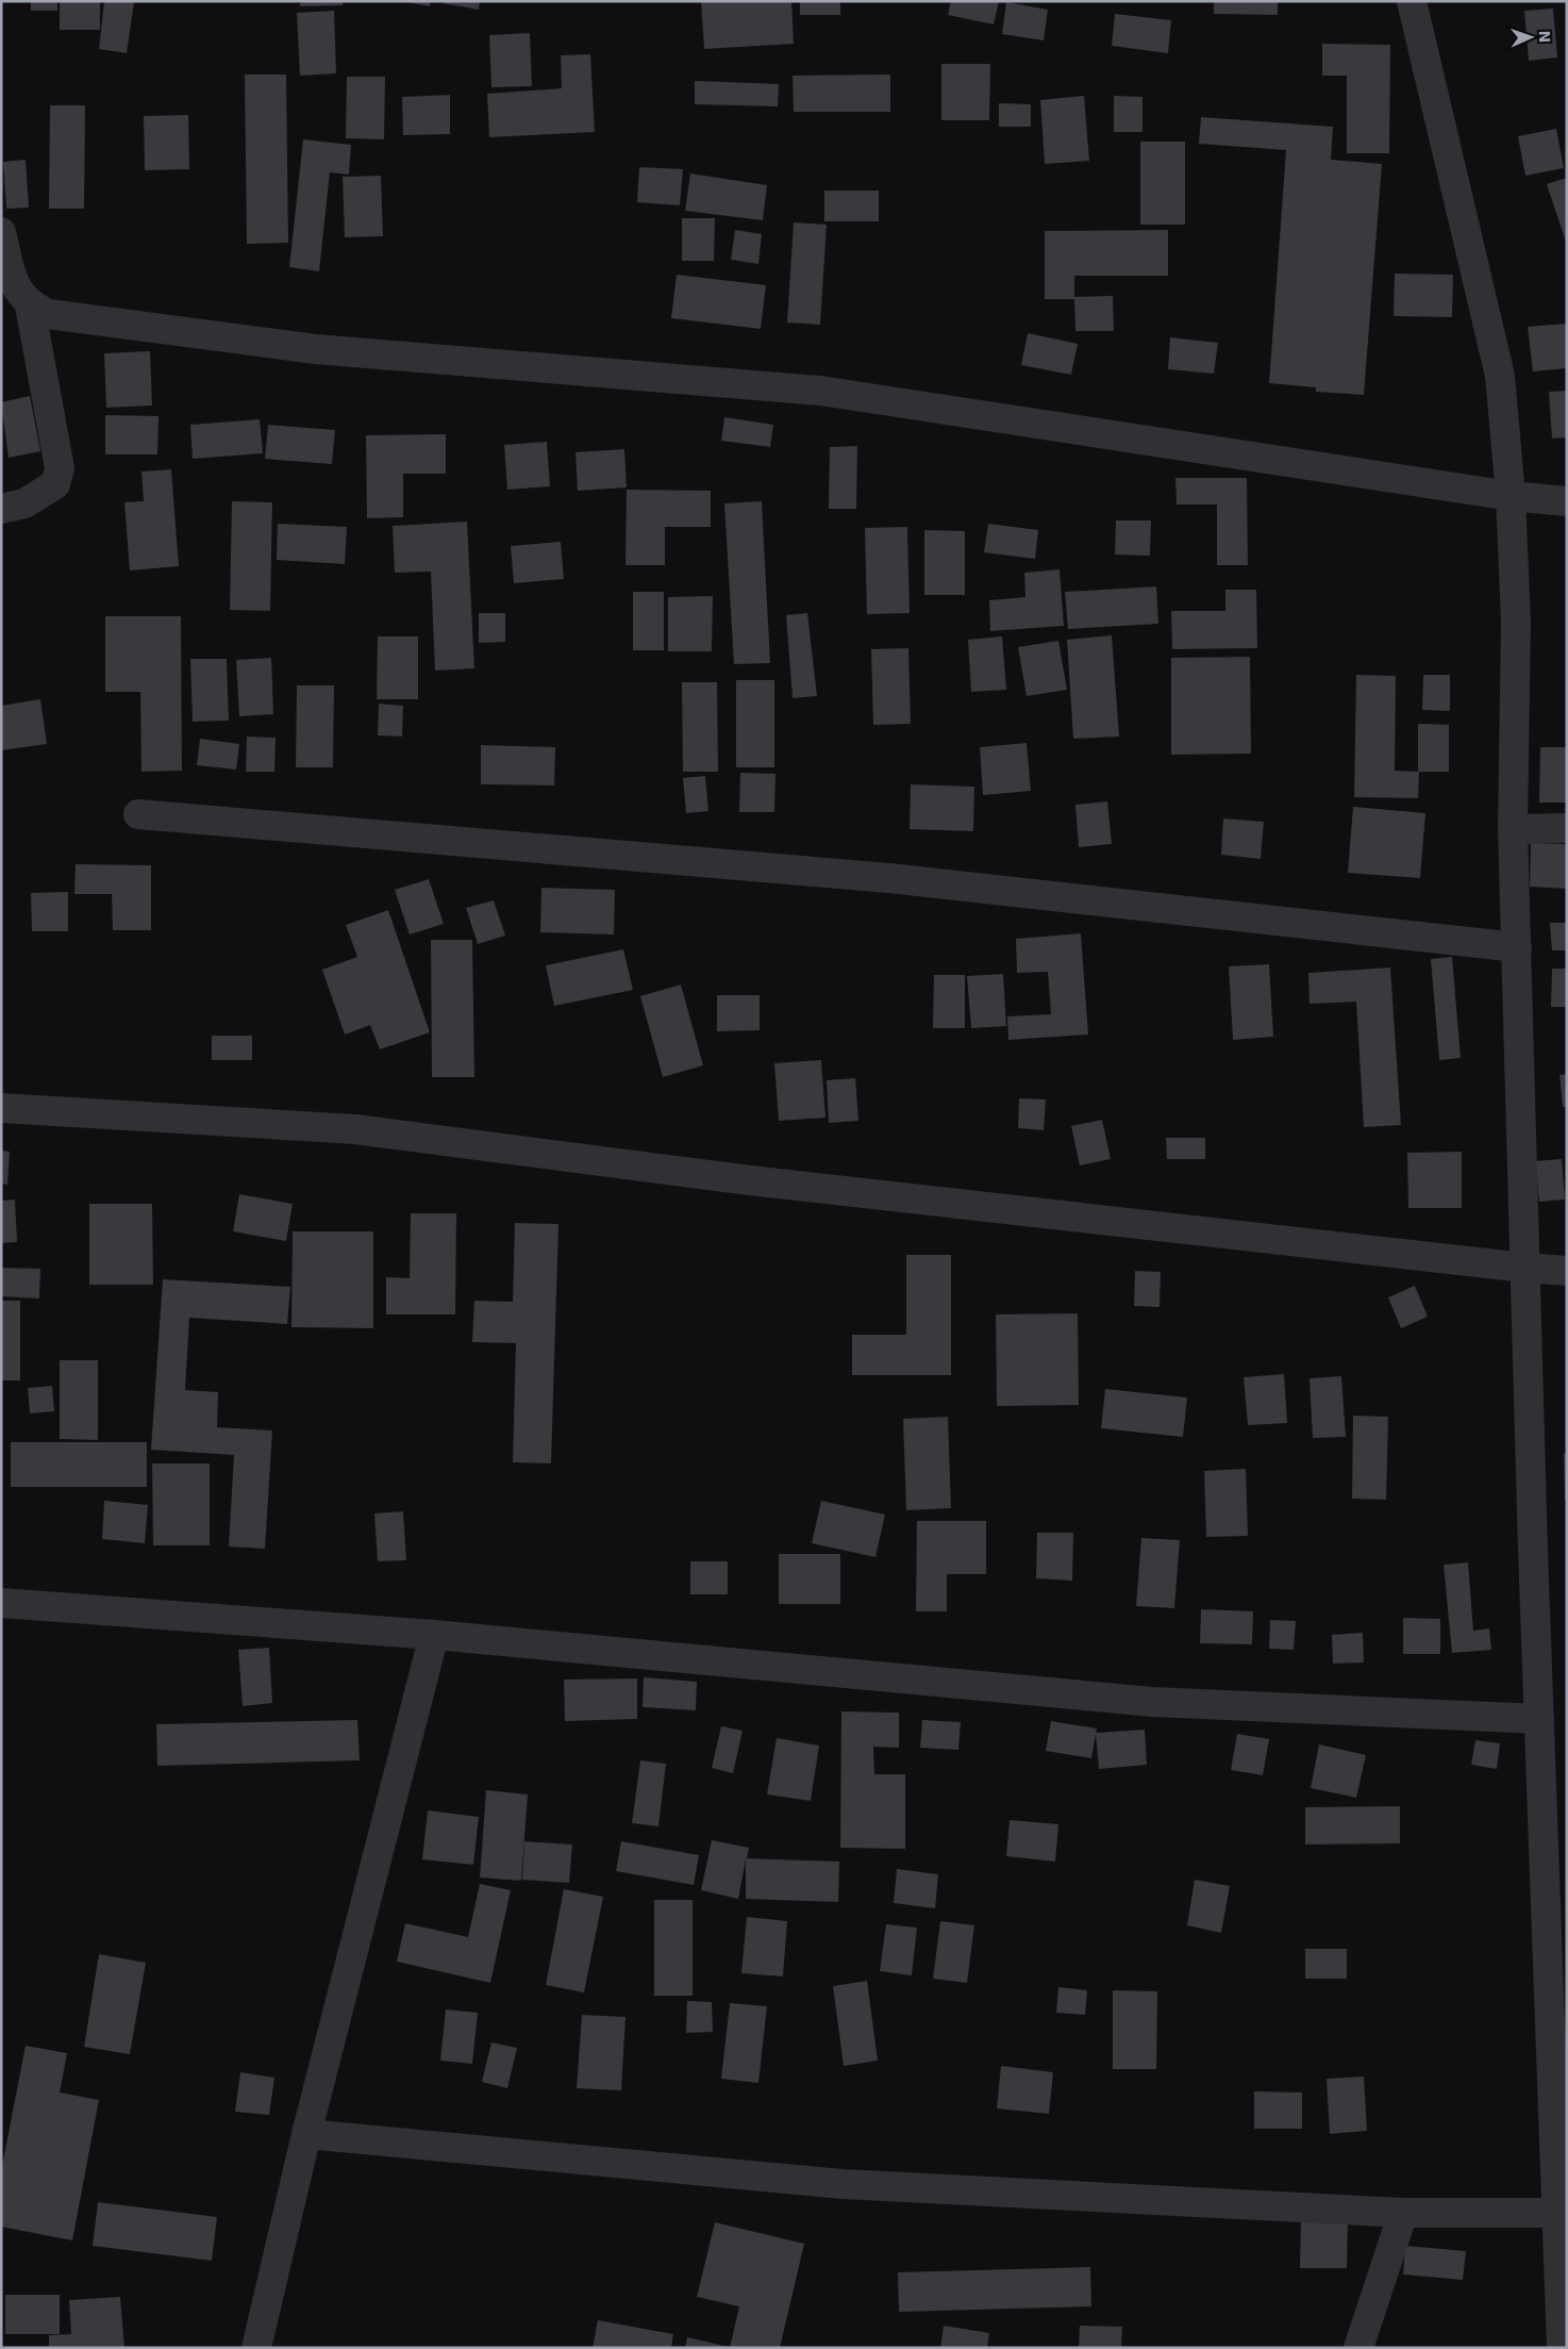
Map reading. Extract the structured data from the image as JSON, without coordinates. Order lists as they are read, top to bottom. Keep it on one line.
{"north":"right"}
